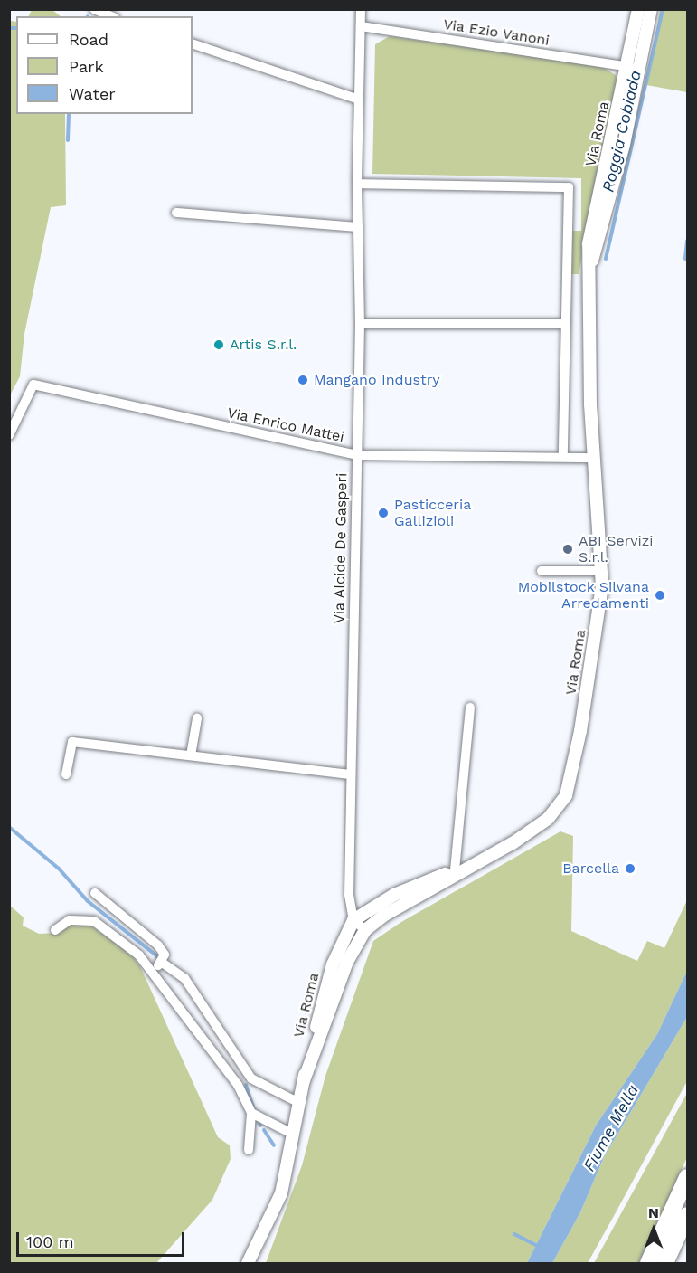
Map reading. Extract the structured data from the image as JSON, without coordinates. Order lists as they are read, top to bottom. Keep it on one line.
{"streets":{"street":["Via Ezio Vanoni","Via Roma","Via Enrico Mattei","Via Alcide De Gasperi"]},"crossings":[["Via Ezio Vanoni","Via Roma"],["Via Ezio Vanoni","Via Alcide De Gasperi"],["Via Roma","Via Enrico Mattei"],["Via Roma","Via Alcide De Gasperi"],["Via Enrico Mattei","Via Alcide De Gasperi"]],"water":["Roggia Cobiada","Fiume Mella"],"places":["Artis S.r.l.","Mangano Industry","Pasticceria Gallizioli","ABI Servizi S.r.l.","Mobilstock Silvana Arredamenti","Barcella"],"legend":["Road","Park","Water"],"scale_bar":"100 m","north":"top"}
